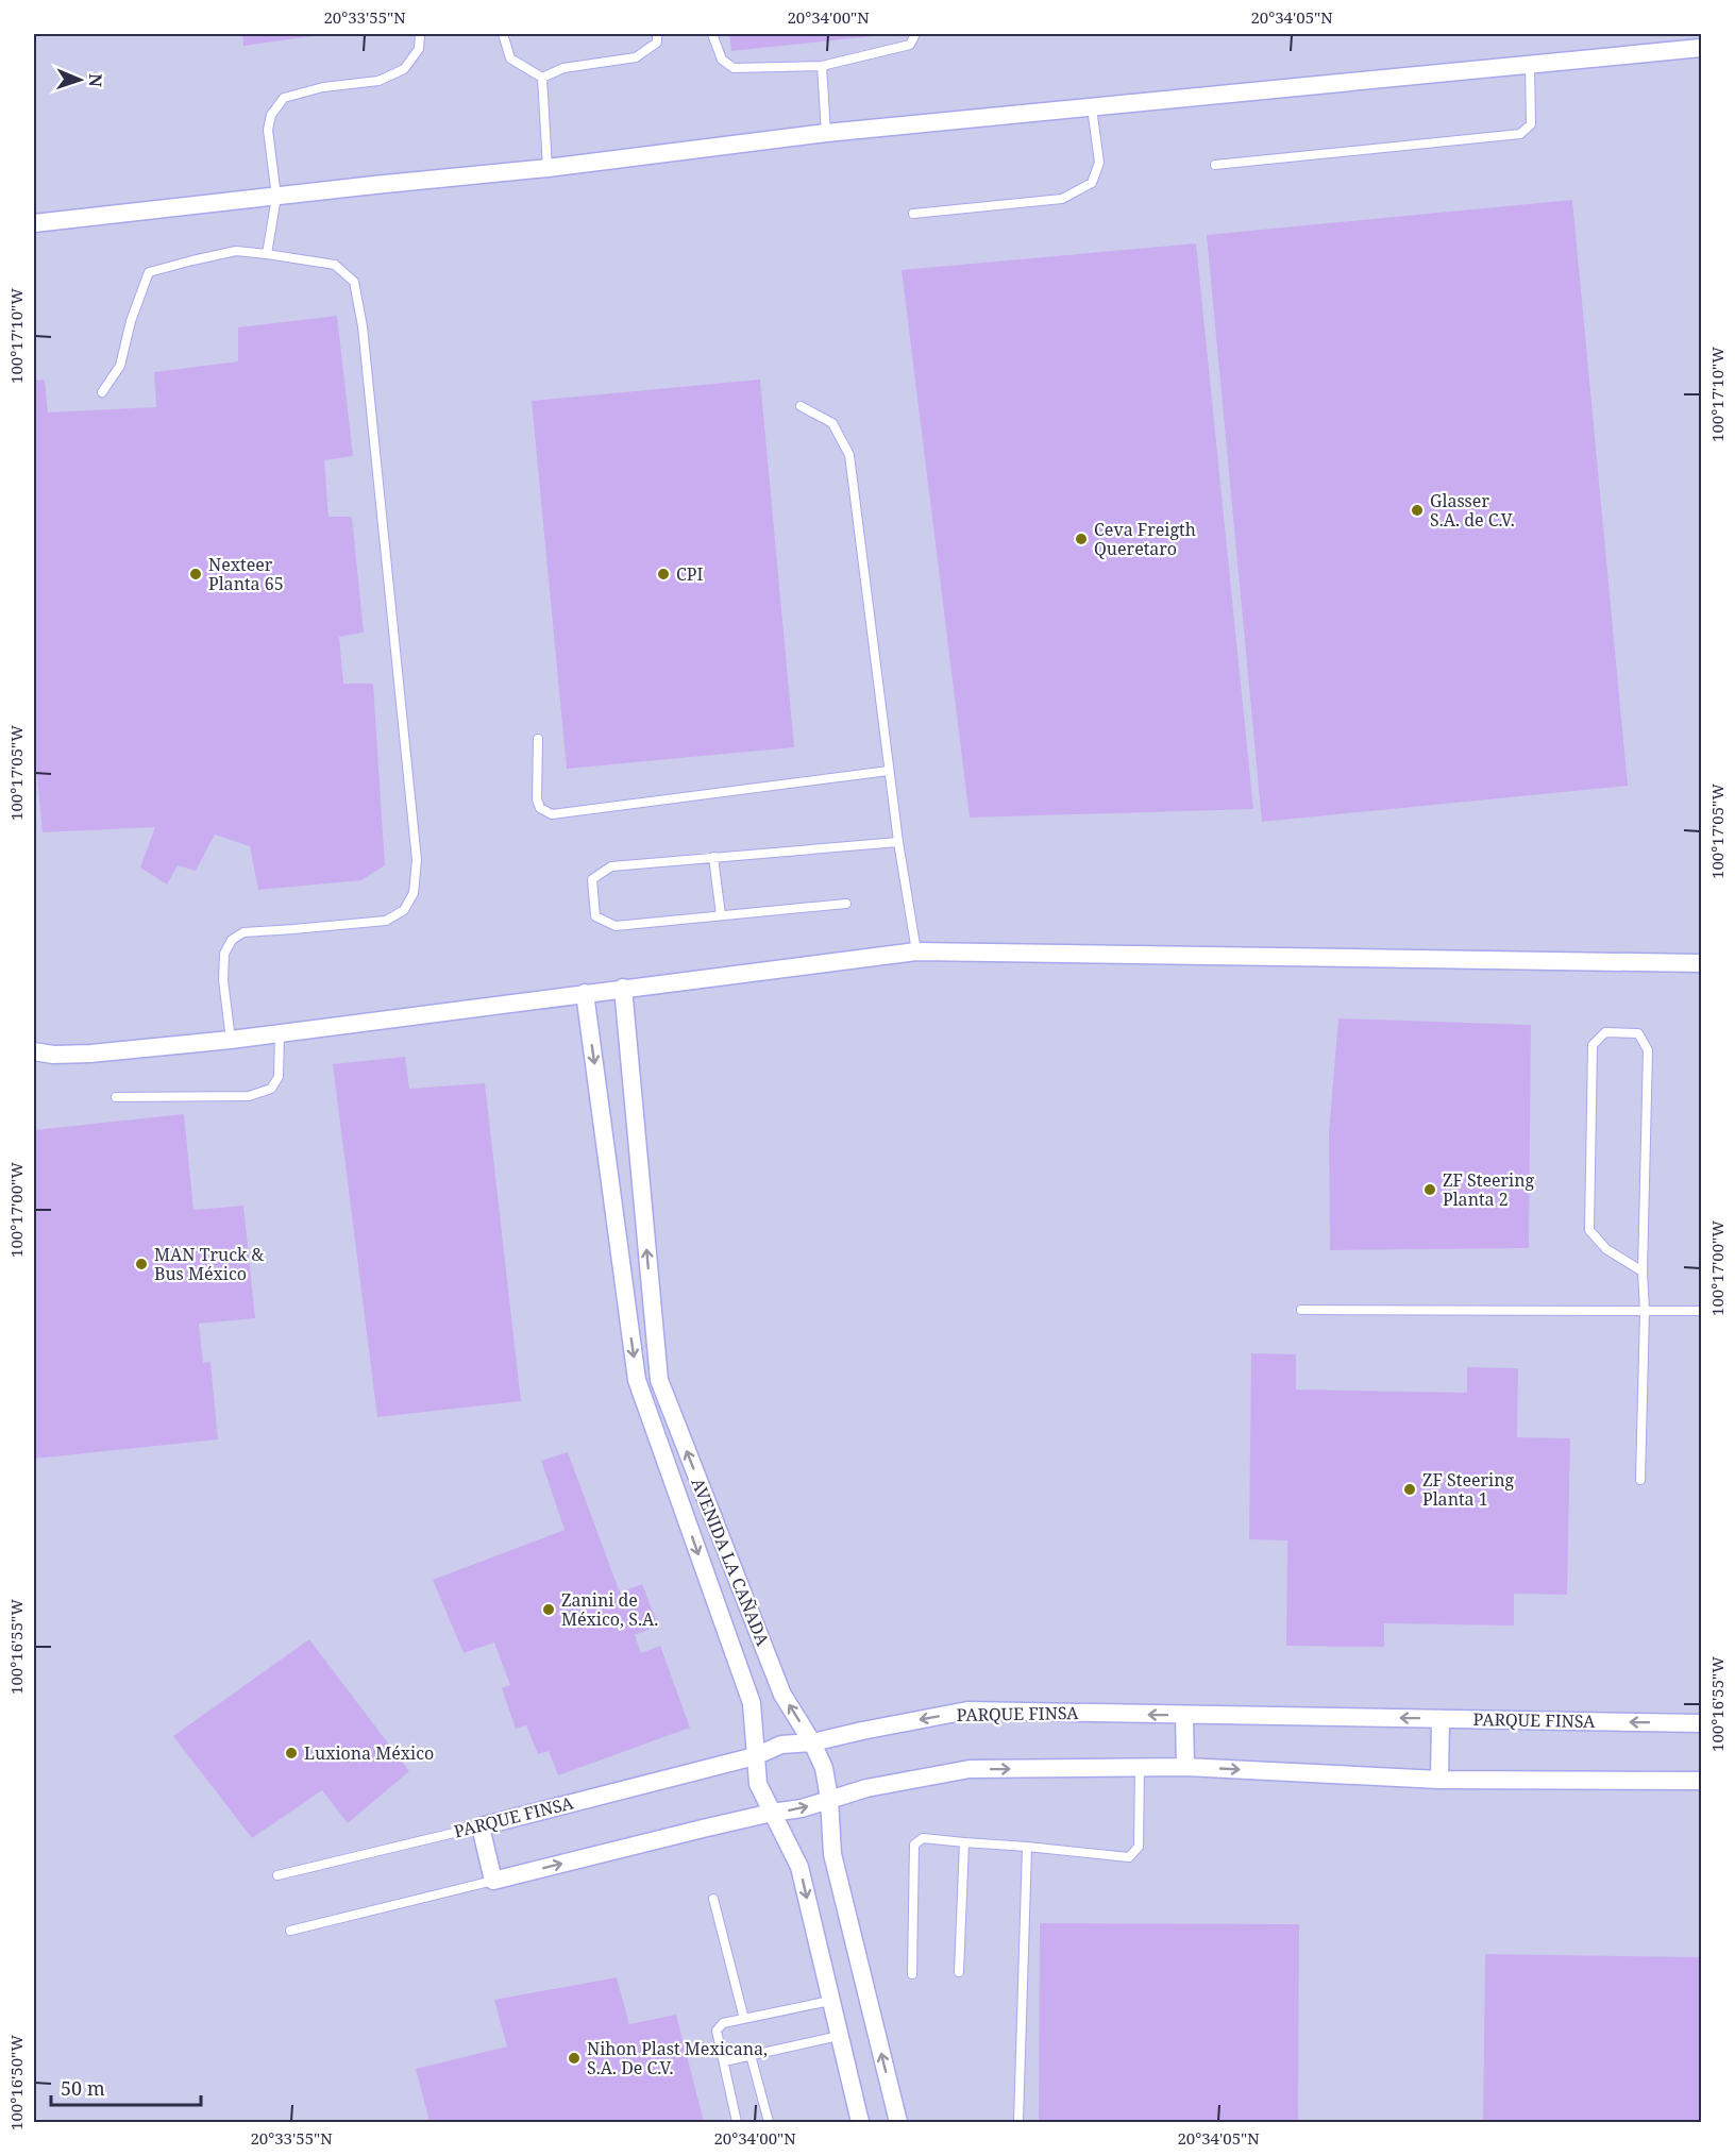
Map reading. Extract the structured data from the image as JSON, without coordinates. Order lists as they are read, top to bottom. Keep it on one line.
{"streets":{"street":["AVENIDA LA CAÑADA","PARQUE FINSA"]},"crossings":[["AVENIDA LA CAÑADA","PARQUE FINSA"]],"places":["Glasser S.A. de C.V.","Ceva Freigth Queretaro","Nexteer Planta 65","CPI","ZF Steering Planta 2","MAN Truck & Bus México","ZF Steering Planta 1","Zanini de México, S.A.","Luxiona México","Nihon Plast Mexicana, S.A. De C.V."],"scale_bar":"50 m","north":"right","coordinates":["20°33'55\"N","20°34'00\"N","20°34'05\"N","100°17'10\"W","100°17'05\"W","100°17'00\"W","100°16'55\"W","100°16'50\"W"]}
